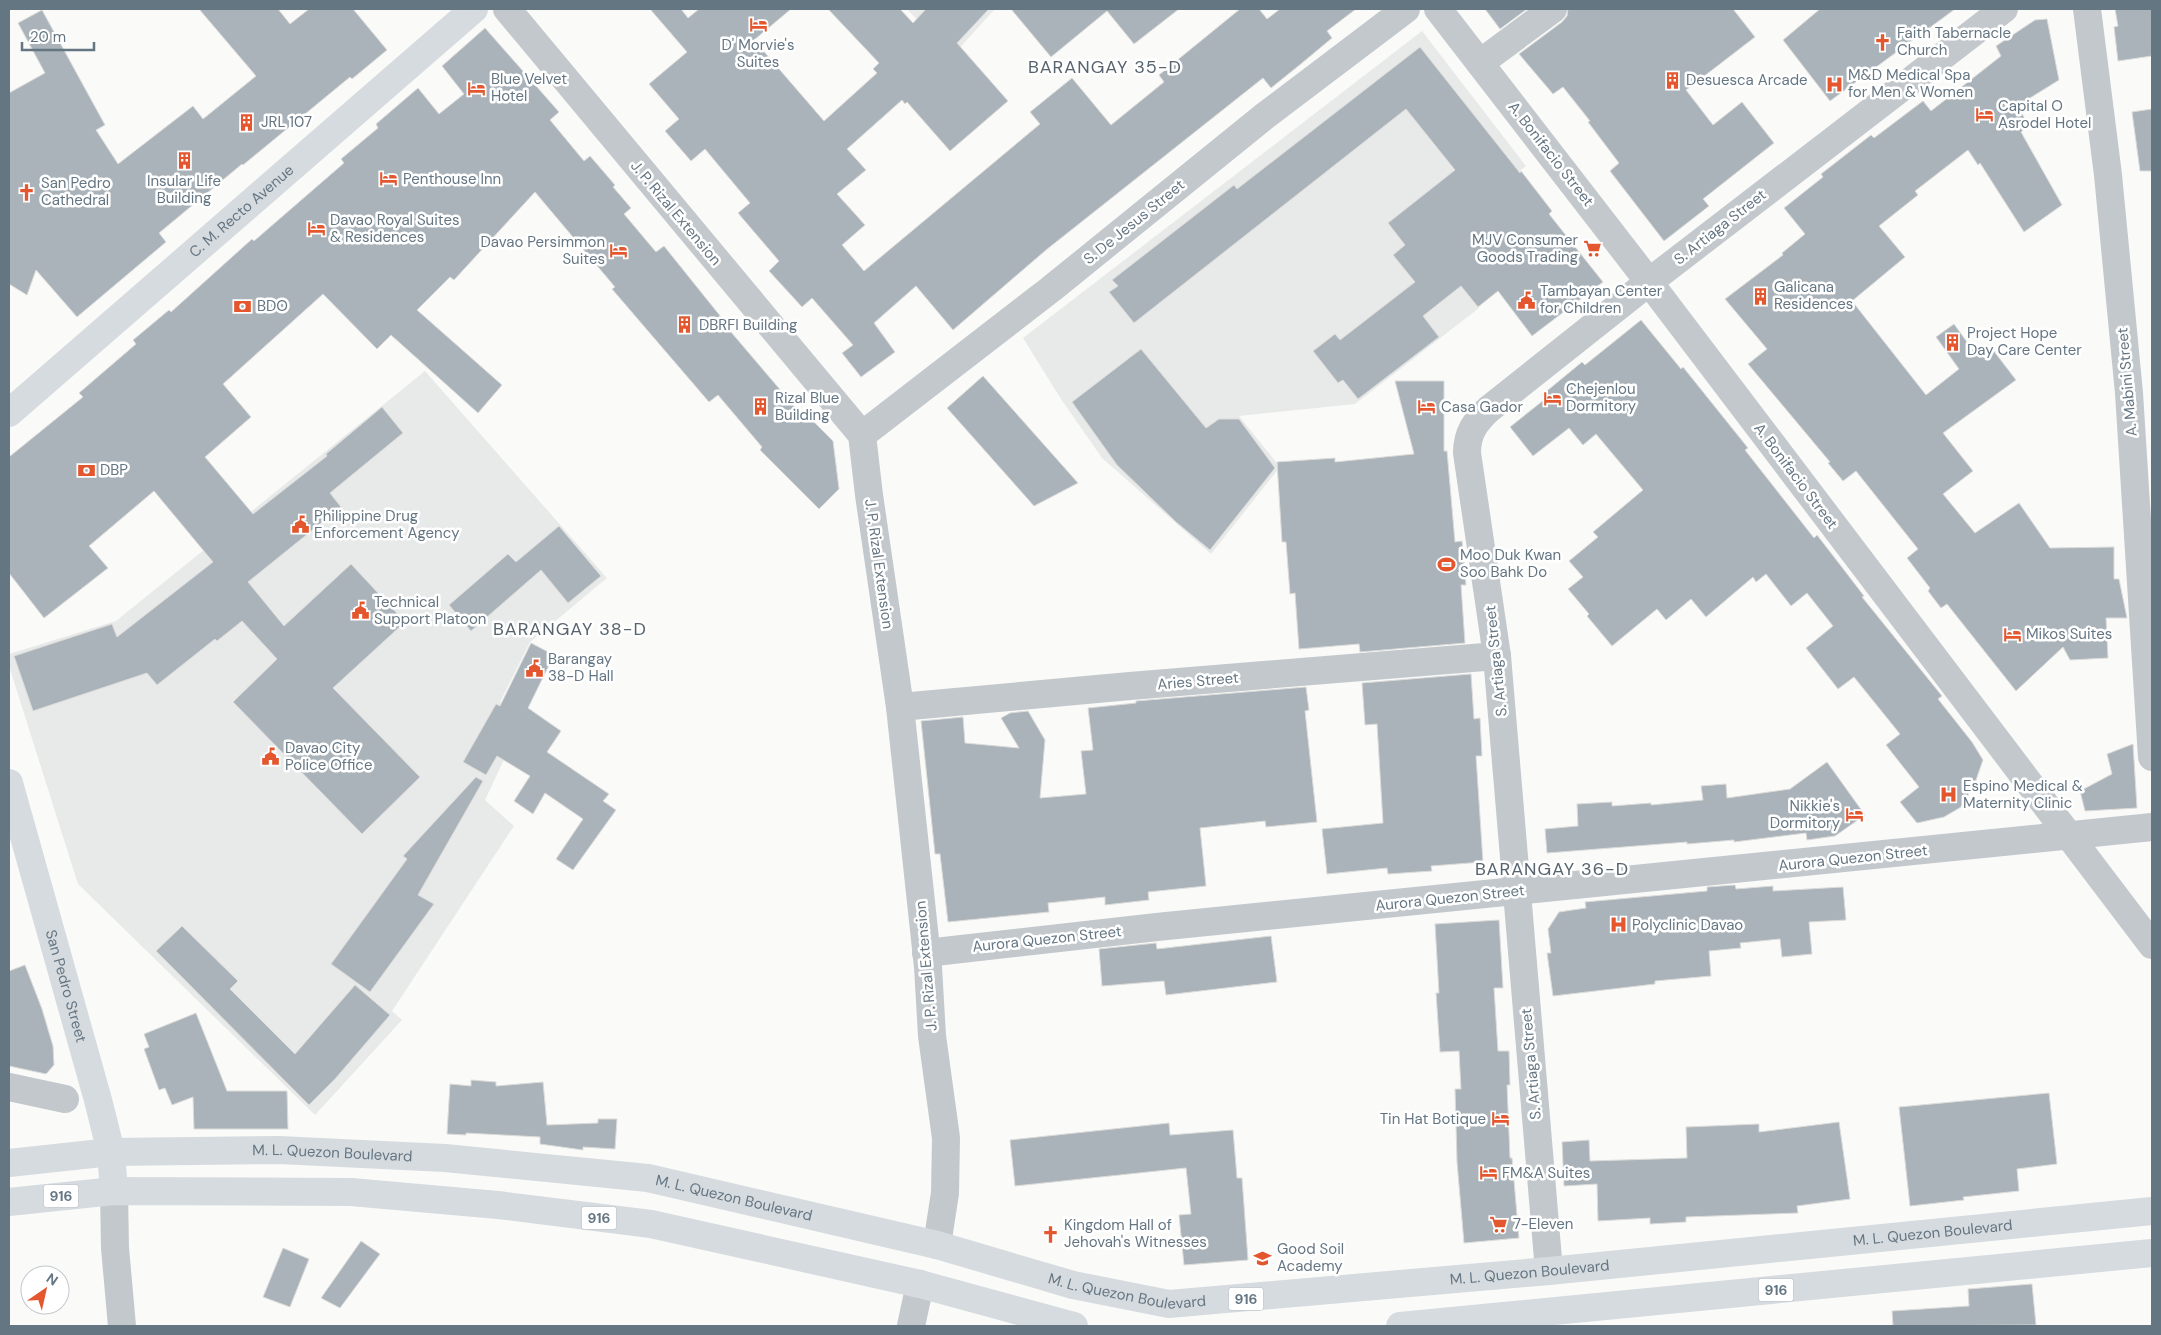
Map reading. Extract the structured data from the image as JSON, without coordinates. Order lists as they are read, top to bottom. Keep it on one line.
{"streets":{"main road":["C. M. Recto Avenue","San Pedro Street","M. L. Quezon Boulevard","916"],"street":["A. Bonifacio Street","J. P. Rizal Extension","S. De Jesus Street","S. Artiaga Street","A. Mabini Street","Aries Street","Aurora Quezon Street"]},"crossings":[["A. Bonifacio Street","S. Artiaga Street"],["A. Bonifacio Street","Aurora Quezon Street"],["J. P. Rizal Extension","S. De Jesus Street"],["J. P. Rizal Extension","Aries Street"],["J. P. Rizal Extension","Aurora Quezon Street"],["J. P. Rizal Extension","M. L. Quezon Boulevard"],["S. Artiaga Street","Aries Street"],["S. Artiaga Street","Aurora Quezon Street"],["S. Artiaga Street","M. L. Quezon Boulevard"],["San Pedro Street","M. L. Quezon Boulevard"],["San Pedro Street","916"],["M. L. Quezon Boulevard","916"]],"districts":["BARANGAY 35-D","BARANGAY 38-D","BARANGAY 36-D"],"places":{"hotel":["D' Morvie's Suites","Blue Velvet Hotel","Capital O Asrodel Hotel","Penthouse Inn","Davao Royal Suites & Residences","Davao Persimmon Suites","Chejenlou Dormitory","Casa Gador","Mikos Suites","Nikkie's Dormitory","Tin Hat Botique","FM&A Suites"],"church":["Faith Tabernacle Church","San Pedro Cathedral","Kingdom Hall of Jehovah's Witnesses"],"building":["Desuesca Arcade","JRL 107","Insular Life Building","Galicana Residences","DBRFI Building","Project Hope Day Care Center","Rizal Blue Building"],"hospital":["M&D Medical Spa for Men & Women","Espino Medical & Maternity Clinic","Polyclinic Davao"],"supermarket":["MJV Consumer Goods Trading","7-Eleven"],"public building":["Tambayan Center for Children","Philippine Drug Enforcement Agency","Technical Support Platoon","Barangay 38-D Hall","Davao City Police Office"],"bank":["BDO","DBP"],"sports":["Moo Duk Kwan Soo Bahk Do"],"school or university":["Good Soil Academy"]},"scale_bar":"20 m","north":"top right"}
